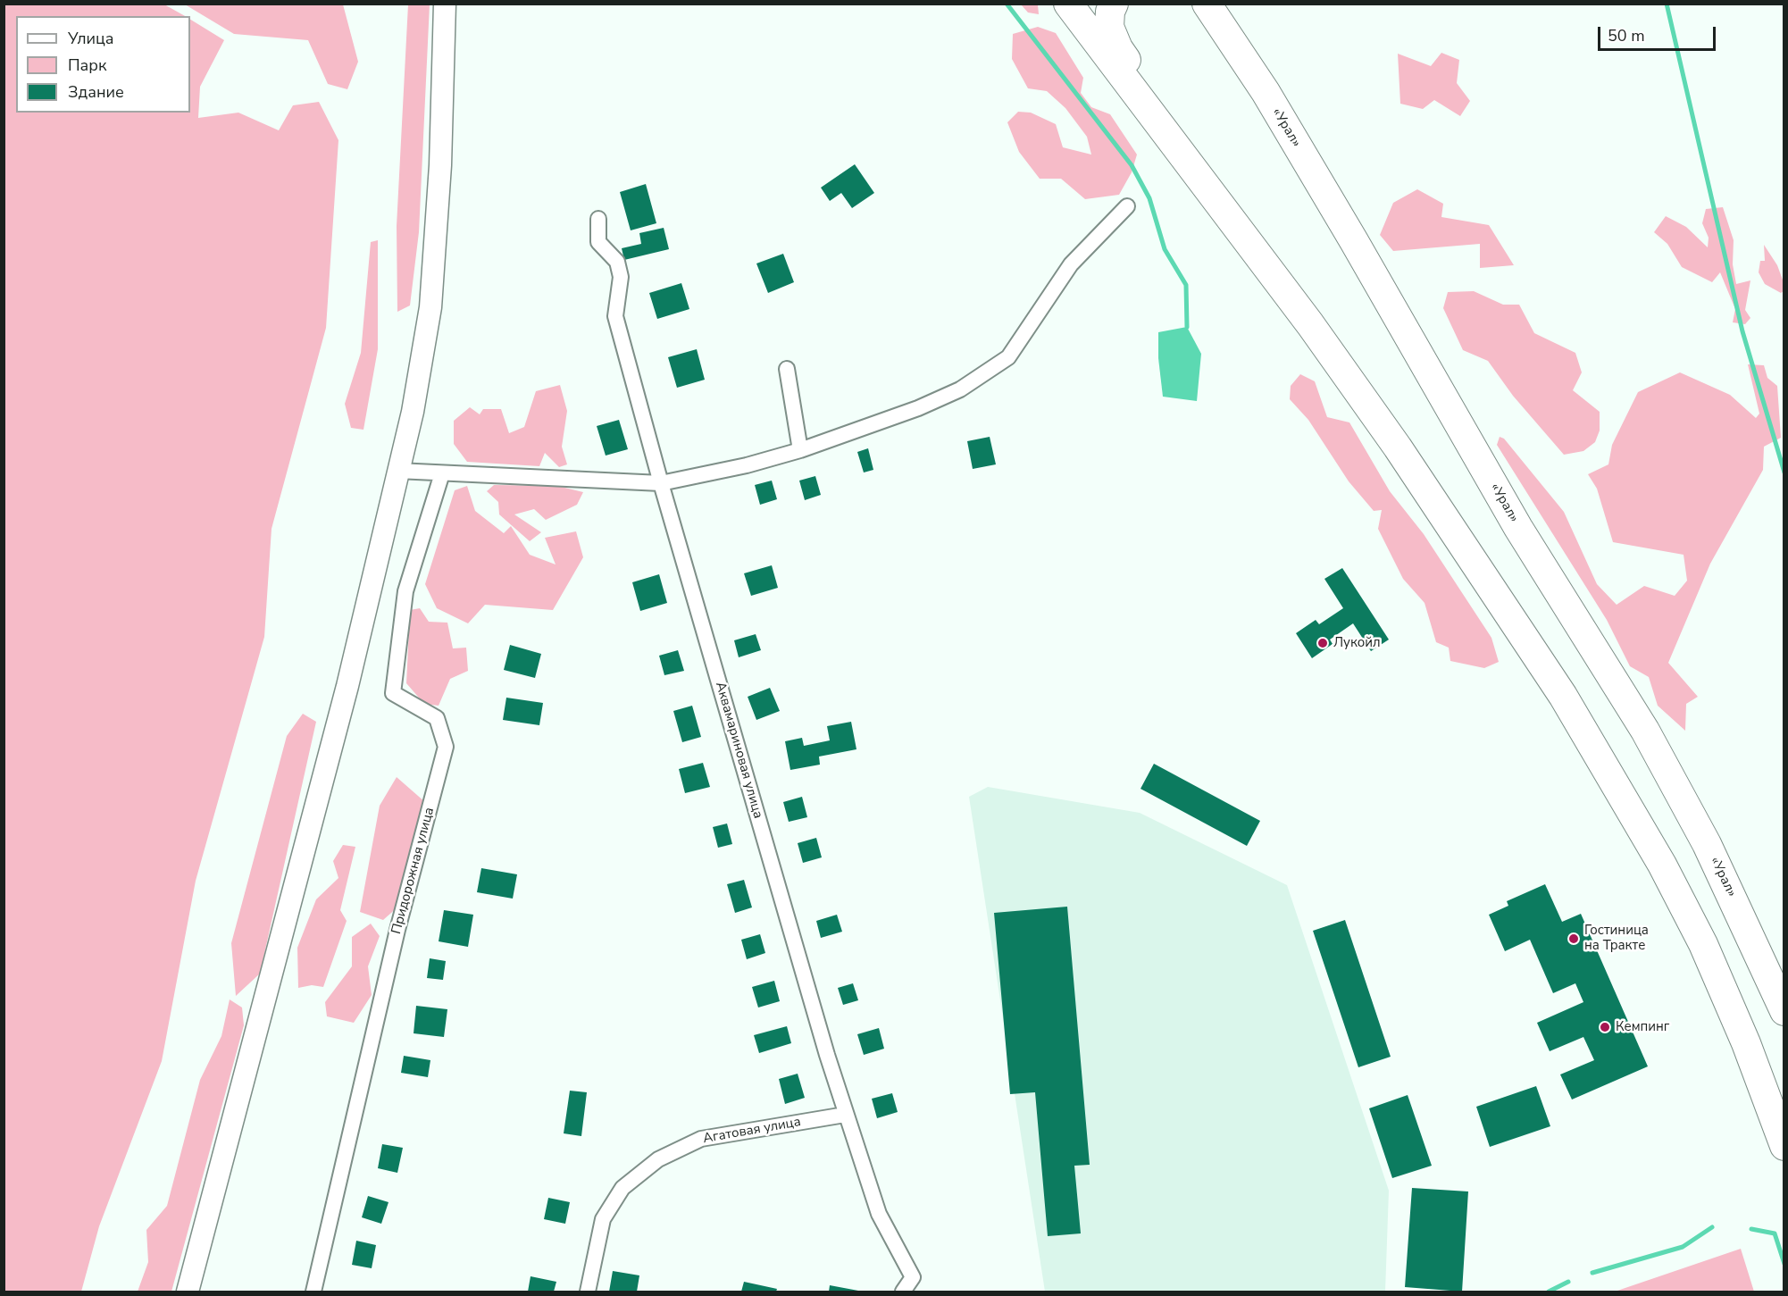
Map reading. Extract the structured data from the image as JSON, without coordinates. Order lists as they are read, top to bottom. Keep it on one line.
{"streets":{"highway":["«Урал»"],"street":["Аквамариновая улица","Придорожная улица","Агатовая улица"]},"crossings":[["Аквамариновая улица","Агатовая улица"]],"places":["Лукойл","Гостиница на Тракте","Кемпинг"],"legend":["Улица","Парк","Здание"],"scale_bar":"50 m"}
